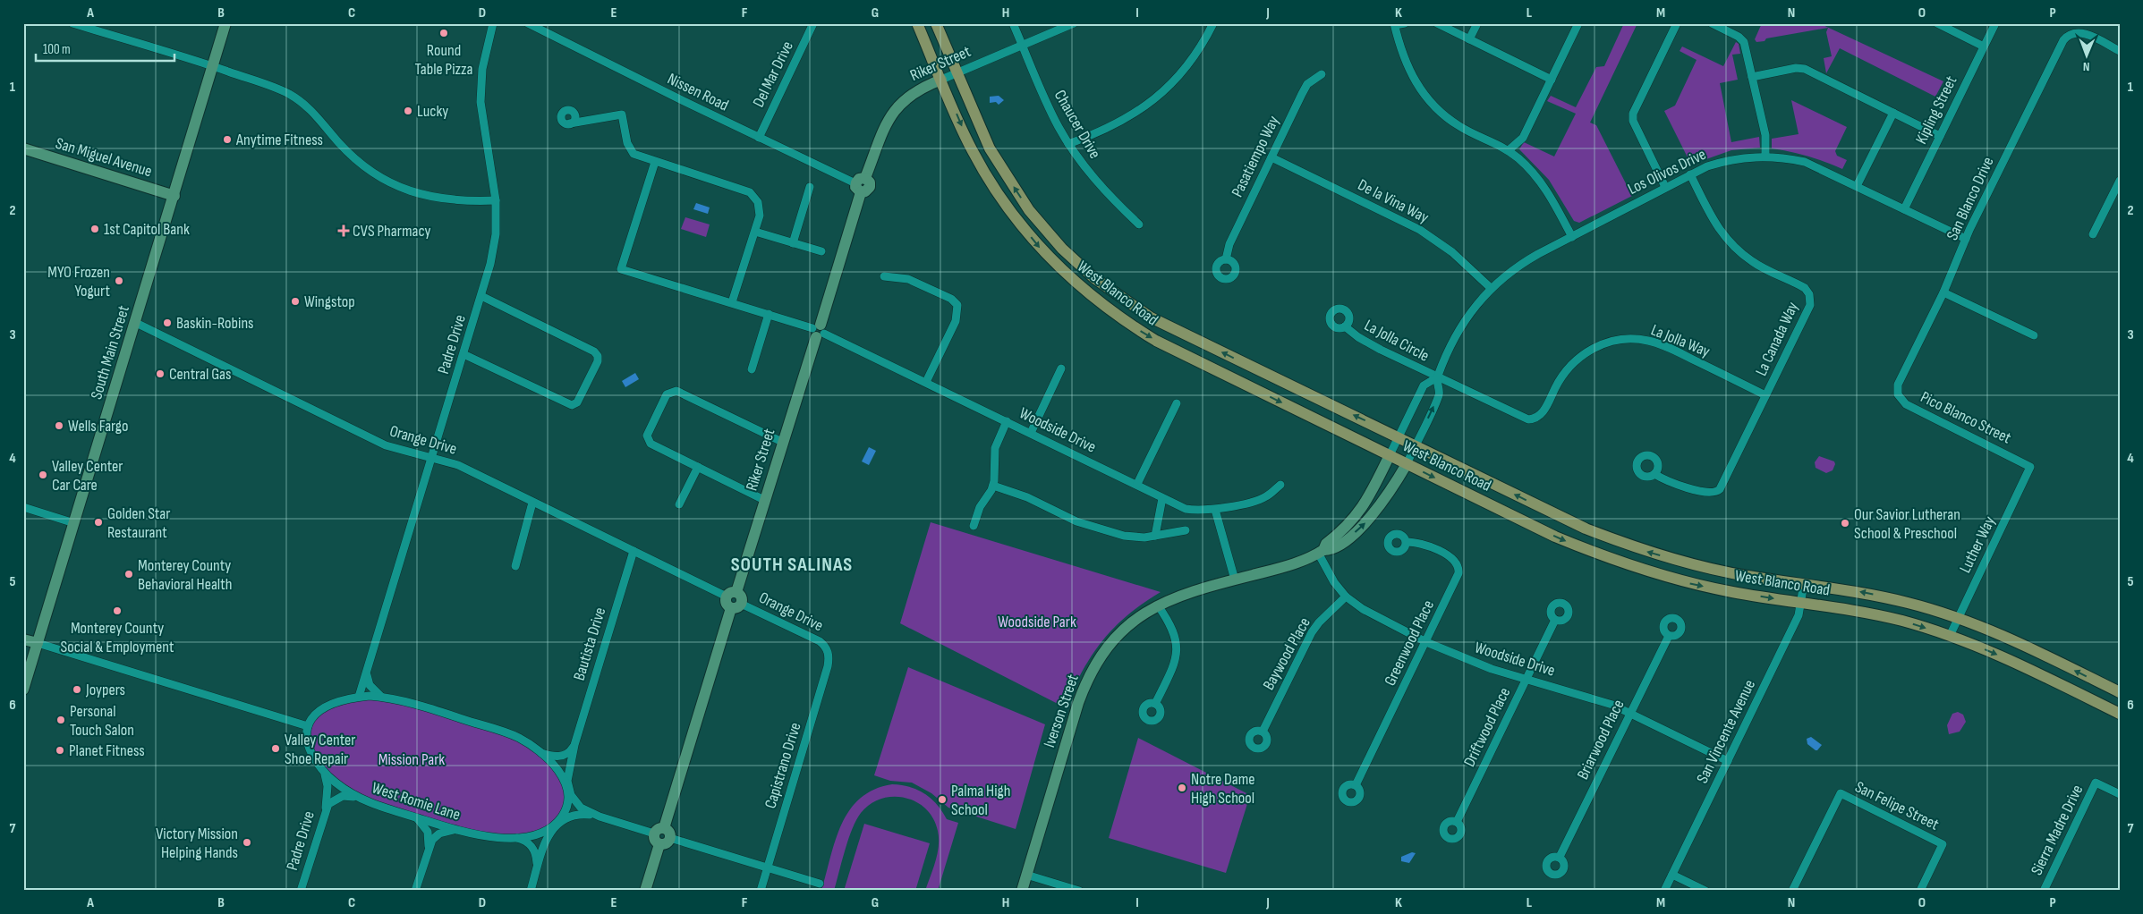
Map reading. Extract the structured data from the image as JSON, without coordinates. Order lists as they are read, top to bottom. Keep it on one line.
{"streets":{"main road":["West Blanco Road"],"street":["Riker Street","Del Mar Drive","Nissen Road","Kipling Street","Chaucer Drive","Pasatiempo Way","San Miguel Avenue","Los Olivos Drive","San Blanco Drive","De la Vina Way","La Canada Way","La Jolla Circle","La Jolla Way","Padre Drive","South Main Street","Pico Blanco Street","Woodside Drive","Orange Drive","Luther Way","Greenwood Place","Bautista Drive","Baywood Place","Iverson Street","Driftwood Place","San Vincente Avenue","Briarwood Place","Capistrano Drive","West Romie Lane","San Felipe Street","Sierra Madre Drive"]},"crossings":[["Riker Street","Nissen Road"],["Riker Street","Chaucer Drive"],["Riker Street","West Blanco Road"],["Riker Street","Woodside Drive"],["Riker Street","Orange Drive"],["Del Mar Drive","Nissen Road"],["Kipling Street","Los Olivos Drive"],["Pasatiempo Way","De la Vina Way"],["San Miguel Avenue","South Main Street"],["Los Olivos Drive","San Blanco Drive"],["Los Olivos Drive","De la Vina Way"],["Los Olivos Drive","West Blanco Road"],["Los Olivos Drive","La Canada Way"],["Los Olivos Drive","La Jolla Circle"],["Los Olivos Drive","La Jolla Way"],["Los Olivos Drive","Iverson Street"],["San Blanco Drive","Pico Blanco Street"],["West Blanco Road","Luther Way"],["West Blanco Road","Iverson Street"],["West Blanco Road","San Vincente Avenue"],["La Canada Way","La Jolla Way"],["La Jolla Circle","La Jolla Way"],["Padre Drive","Orange Drive"],["Padre Drive","West Romie Lane"],["South Main Street","Orange Drive"],["Pico Blanco Street","Luther Way"],["Woodside Drive","Greenwood Place"],["Woodside Drive","Baywood Place"],["Woodside Drive","Iverson Street"],["Woodside Drive","Driftwood Place"],["Woodside Drive","San Vincente Avenue"],["Woodside Drive","Briarwood Place"],["Orange Drive","Bautista Drive"],["Orange Drive","Capistrano Drive"],["Bautista Drive","West Romie Lane"]],"districts":["SOUTH SALINAS"],"parks":["Woodside Park","Mission Park"],"places":{"other":["Round Table Pizza","Lucky","Anytime Fitness","1st Capitol Bank","MYO Frozen Yogurt","Wingstop","Baskin-Robins","Central Gas","Wells Fargo","Valley Center Car Care","Golden Star Restaurant","Our Savior Lutheran School & Preschool","Monterey County Behavioral Health","Monterey County Social & Employment","Joypers","Personal Touch Salon","Valley Center Shoe Repair","Planet Fitness","Notre Dame High School","Palma High School","Victory Mission Helping Hands"],"health":["CVS Pharmacy"]},"scale_bar":"100 m","north":"bottom","grid":{"columns":["A","B","C","D","E","F","G","H","I","J","K","L","M","N","O","P"],"rows":["1","2","3","4","5","6","7"]}}
